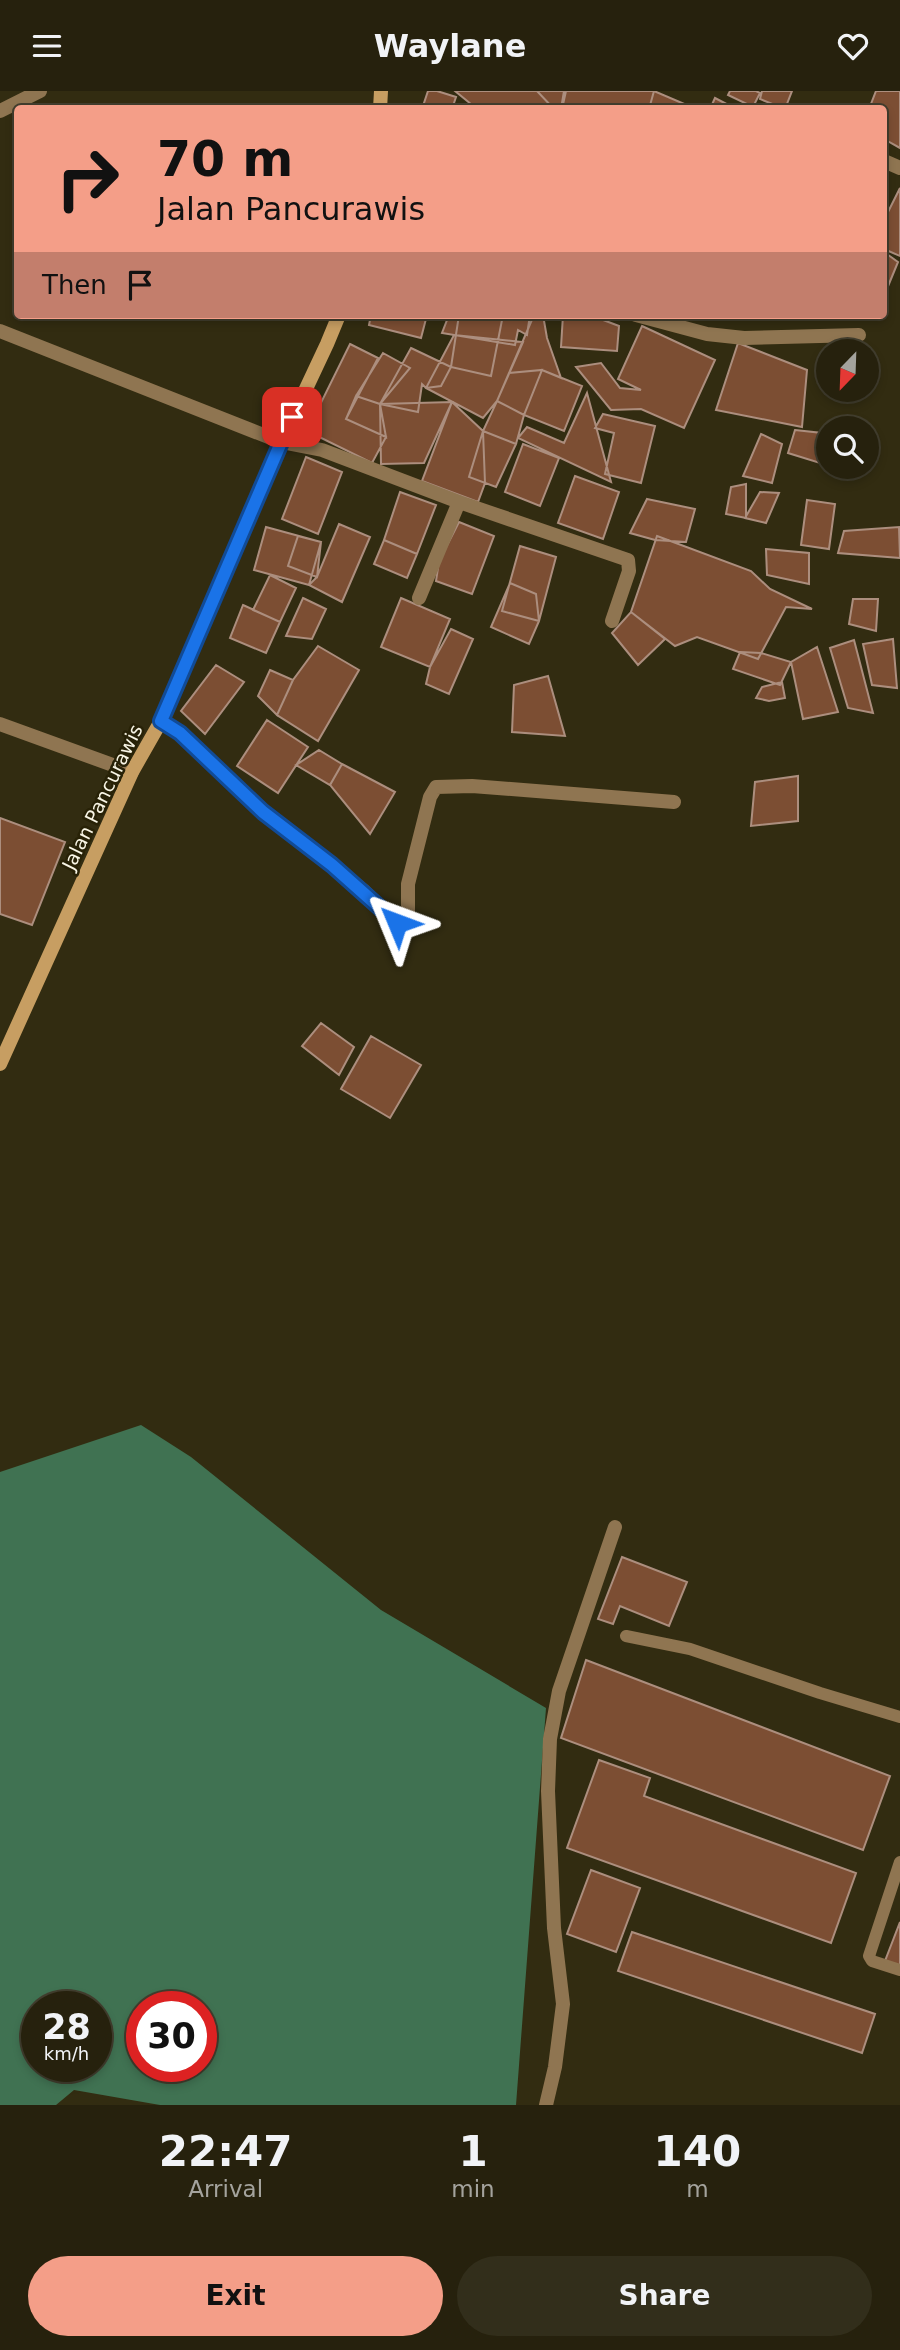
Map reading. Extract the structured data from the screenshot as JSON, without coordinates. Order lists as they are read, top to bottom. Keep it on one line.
{"streets":{"street":["Jalan Pancurawis"]},"north":"bottom left","page":{"header":"Waylane","turn":["70 m","Jalan Pancurawis"],"then":"Then","speed":"28 km/h","limit":"30","eta":["22:47","Arrival","1","min","140","m"],"buttons":["Exit","Share"]}}
